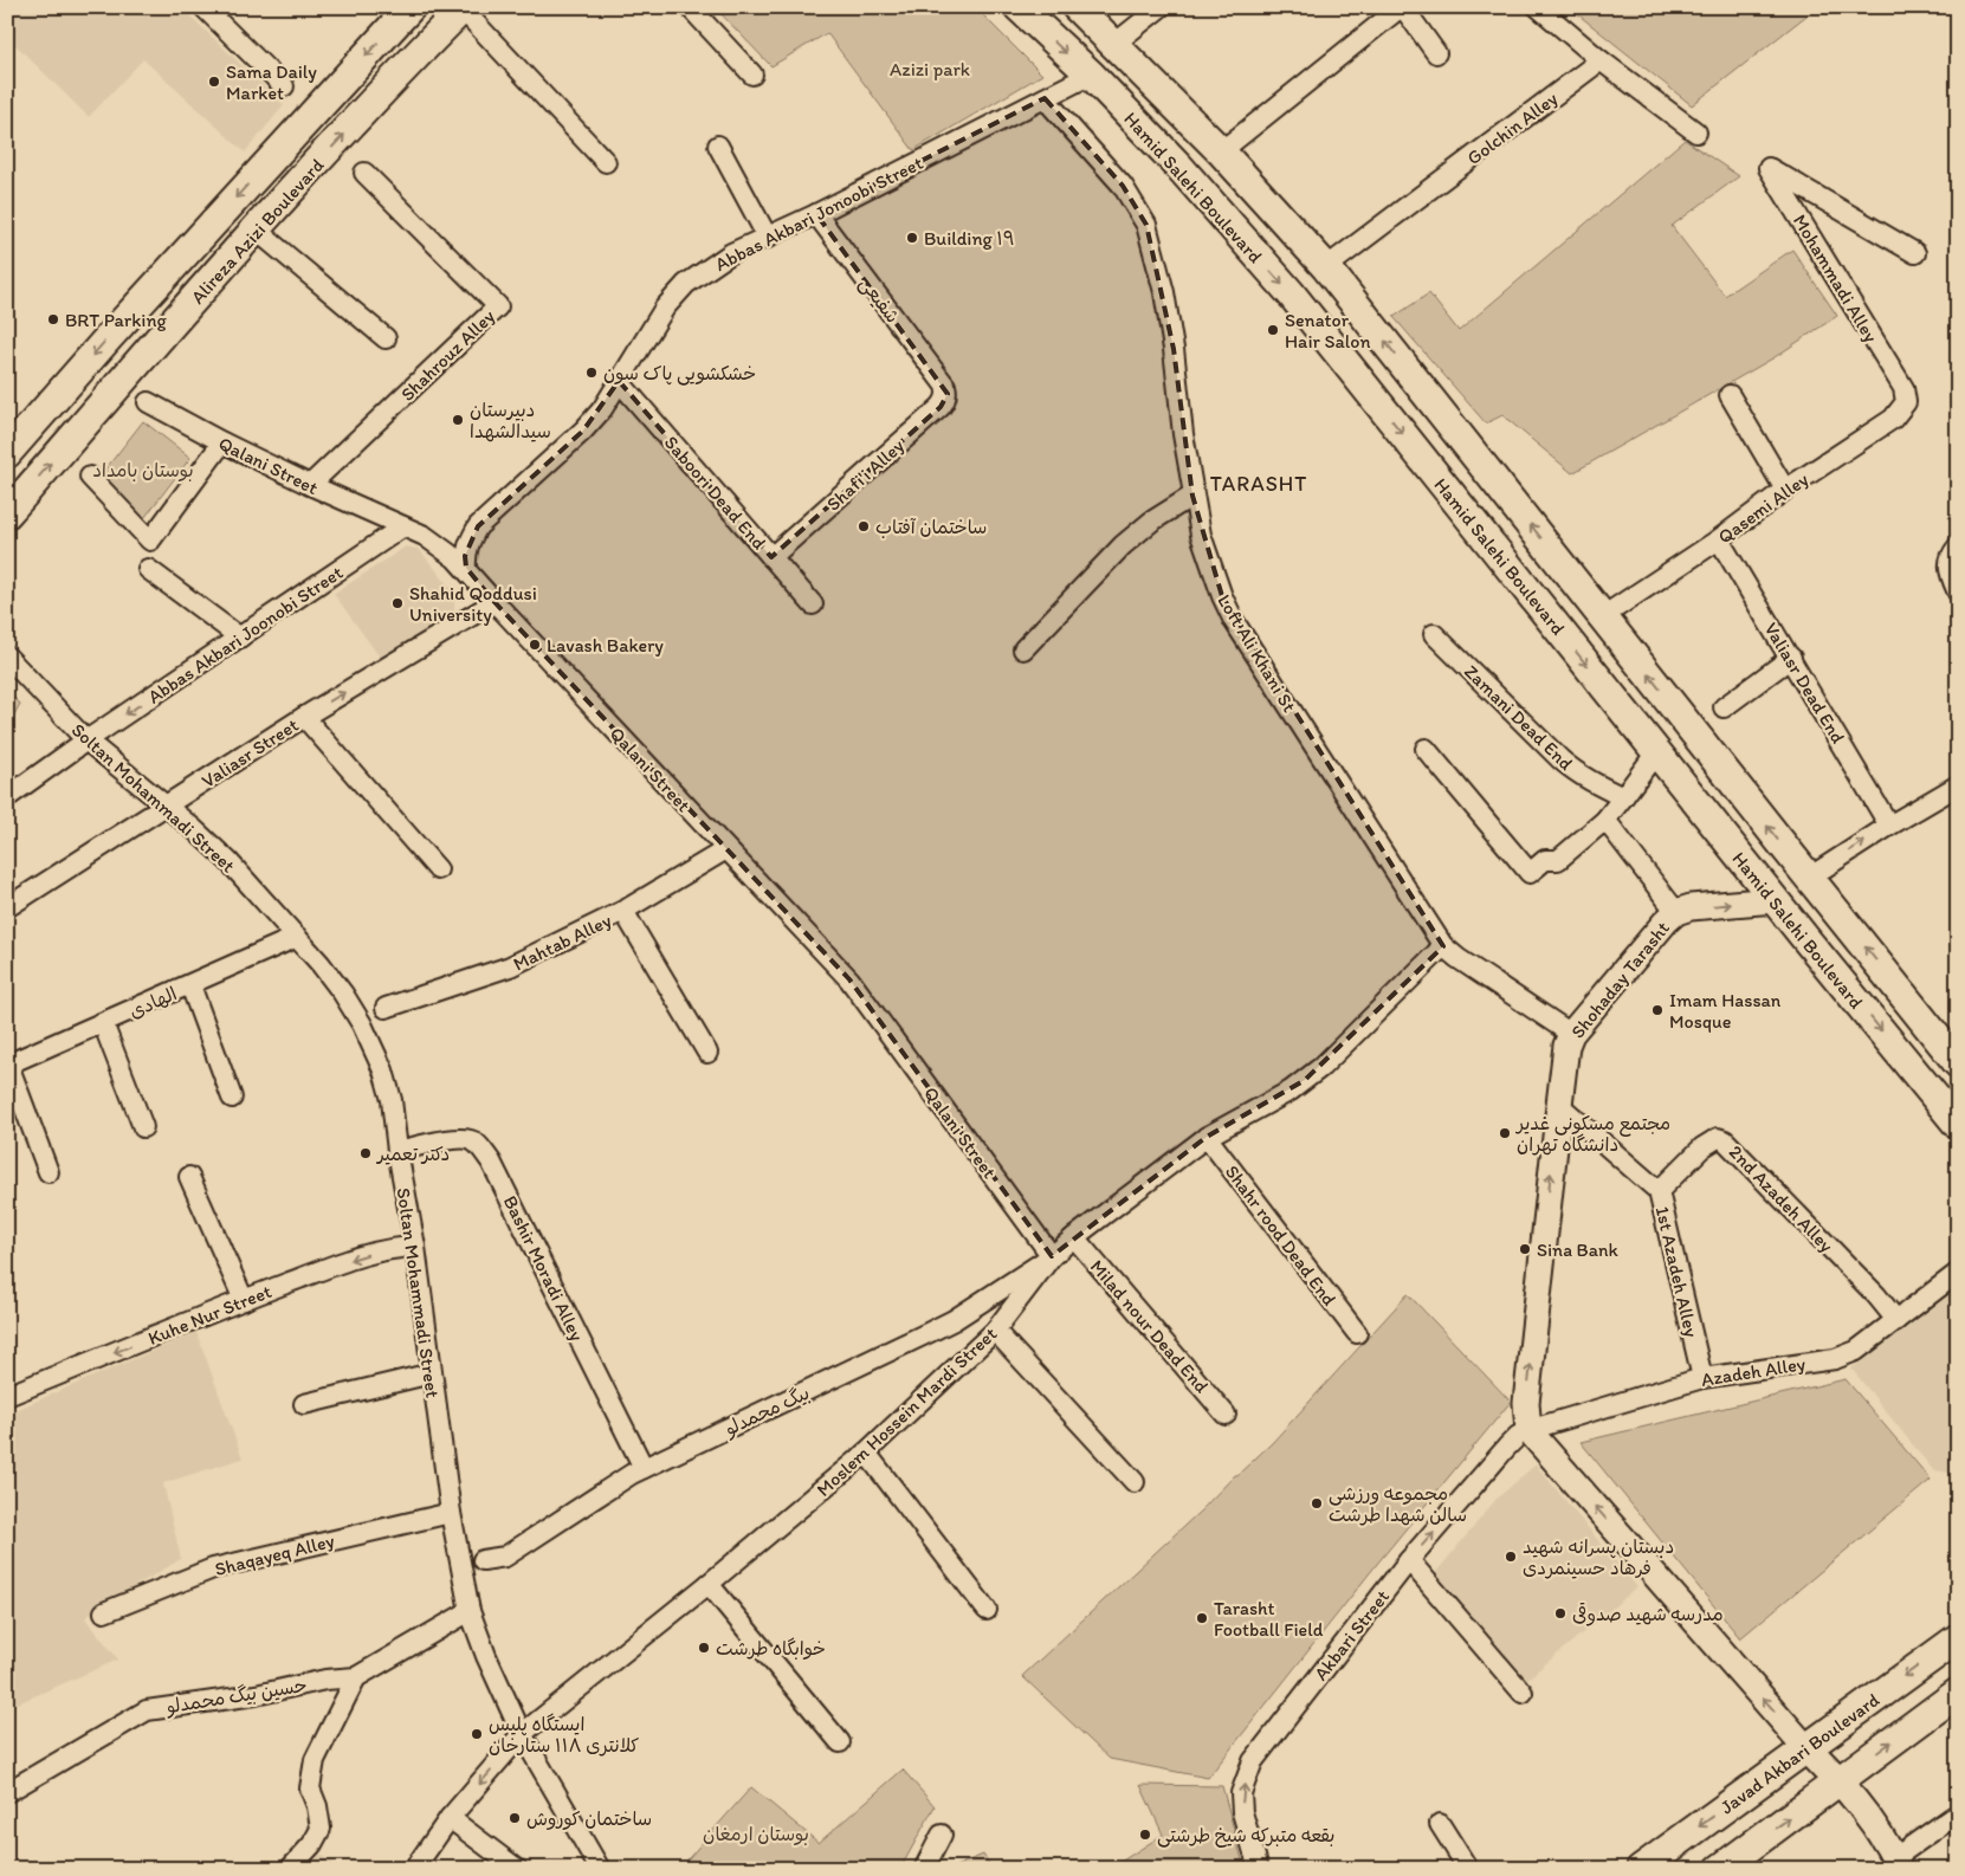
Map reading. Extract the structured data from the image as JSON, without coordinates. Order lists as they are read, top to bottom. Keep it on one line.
{"streets":{"main road":["Hamid Salehi Boulevard","Alireza Azizi Boulevard","Javad Akbari Boulevard"],"street":["Golchin Alley","Abbas Akbari Jonoobi Street","Mohammadi Alley","Shahrouz Alley","Qalani Street","Shafi'i Alley","Saboori Dead End","Qasemi Alley","Abbas Akbari Joonobi Street","Loft Ali Khani St","Valiasr Dead End","Zamani Dead End","Valiasr Street","Soltan Mohammadi Street","Mahtab Alley","Shohaday Tarasht","الهادی","2nd Azadeh Alley","Shahr rood Dead End","Bashir Moradi Alley","1st Azadeh Alley","Kuhe Nur Street","Milad nour Dead End","Azadeh Alley","بیگ محمدلو","Moslem Hossein Mardi Street","Shaqayeq Alley","Akbari Street","حسین بیگ محمدلو"]},"crossings":[["Golchin Alley","Hamid Salehi Boulevard"],["Hamid Salehi Boulevard","Abbas Akbari Jonoobi Street"],["Hamid Salehi Boulevard","Qasemi Alley"],["Hamid Salehi Boulevard","Shohaday Tarasht"],["Abbas Akbari Jonoobi Street","Qalani Street"],["Abbas Akbari Jonoobi Street","Shafi'i Alley"],["Abbas Akbari Jonoobi Street","Saboori Dead End"],["Abbas Akbari Jonoobi Street","Loft Ali Khani St"],["Mohammadi Alley","Qasemi Alley"],["Shahrouz Alley","Qalani Street"],["Qalani Street","Abbas Akbari Joonobi Street"],["Qalani Street","Valiasr Street"],["Qalani Street","Mahtab Alley"],["Qalani Street","بیگ محمدلو"],["Qalani Street","Moslem Hossein Mardi Street"],["Shafi'i Alley","Saboori Dead End"],["Qasemi Alley","Valiasr Dead End"],["Abbas Akbari Joonobi Street","Soltan Mohammadi Street"],["Loft Ali Khani St","Shohaday Tarasht"],["Loft Ali Khani St","Moslem Hossein Mardi Street"],["Valiasr Street","Soltan Mohammadi Street"],["Soltan Mohammadi Street","الهادی"],["Soltan Mohammadi Street","Bashir Moradi Alley"],["Soltan Mohammadi Street","Kuhe Nur Street"],["Soltan Mohammadi Street","Moslem Hossein Mardi Street"],["Soltan Mohammadi Street","Shaqayeq Alley"],["Soltan Mohammadi Street","حسین بیگ محمدلو"],["Shohaday Tarasht","1st Azadeh Alley"],["Shohaday Tarasht","Azadeh Alley"],["Shohaday Tarasht","Akbari Street"],["2nd Azadeh Alley","1st Azadeh Alley"],["2nd Azadeh Alley","Azadeh Alley"],["Shahr rood Dead End","Moslem Hossein Mardi Street"],["Bashir Moradi Alley","بیگ محمدلو"],["1st Azadeh Alley","Azadeh Alley"],["Milad nour Dead End","Moslem Hossein Mardi Street"],["Azadeh Alley","Akbari Street"],["بیگ محمدلو","Moslem Hossein Mardi Street"]],"one_way":["Abbas Akbari Joonobi Street","Valiasr Street","Shohaday Tarasht","Kuhe Nur Street","Akbari Street"],"districts":["TARASHT"],"parks":["Azizi park","بوستان بامداد","بوستان ارمغان"],"places":["Sama Daily Market","Building ۱۹","BRT Parking","Senator Hair Salon","خشکشویی پاک سون","دبيرستان سیدالشهدا","ساختمان آفتاب","Shahid Qoddusi University","Lavash Bakery","Imam Hassan Mosque","مجتمع مسکونی غدیر دانشگاه تهران","دکتر تعمیر","Sina Bank","مجموعه ورزشی سالن شهدا طرشت","دبستان پسرانه شهيد فرهاد حسينمردی","مدرسه شهید صدوقی","Tarasht Football Field","خوابگاه طرشت","ایستگاه پلیس کلانتری ۱۱۸ ستارخان","ساختمان کوروش","بقعه متبرکه شیخ طرشتی"]}
